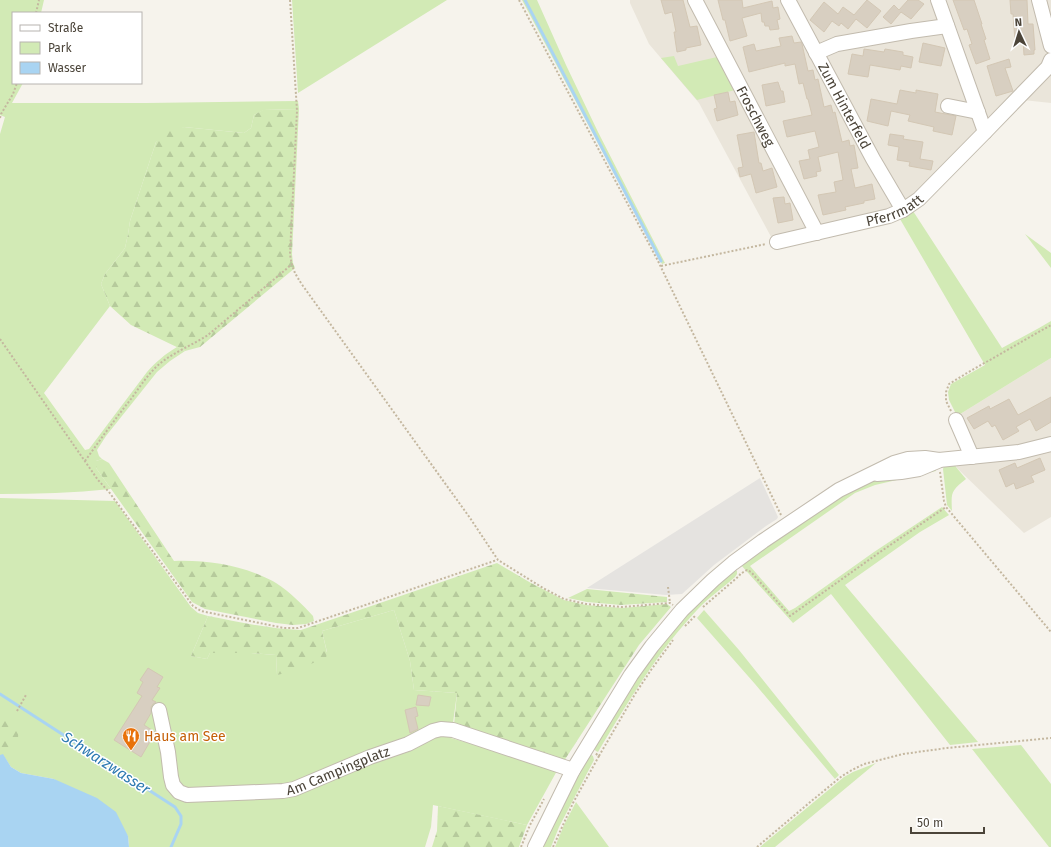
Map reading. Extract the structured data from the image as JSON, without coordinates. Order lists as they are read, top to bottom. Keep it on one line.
{"streets":{"street":["Zum Hinterfeld","Froschweg","Pferrmatt","Am Campingplatz"]},"crossings":[["Zum Hinterfeld","Pferrmatt"],["Froschweg","Pferrmatt"]],"water":["Schwarzwasser"],"places":{"restaurant":["Haus am See"]},"legend":["Straße","Park","Wasser"],"scale_bar":"50 m","north":"top"}
